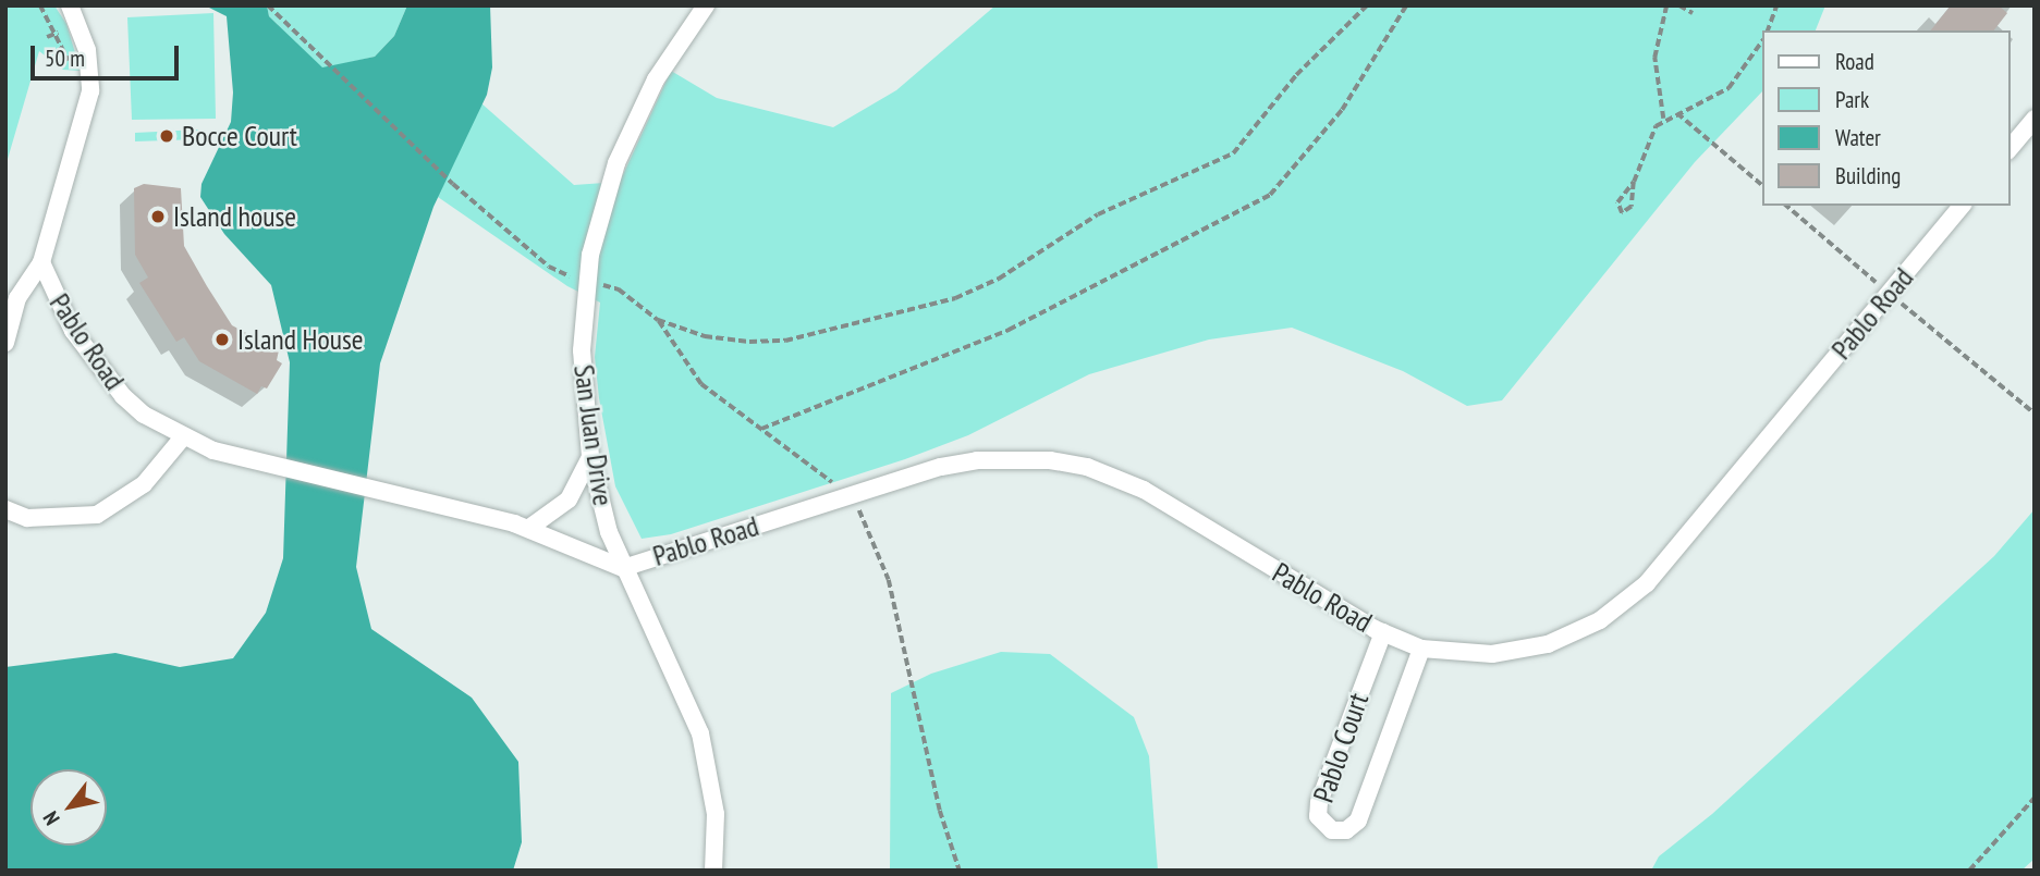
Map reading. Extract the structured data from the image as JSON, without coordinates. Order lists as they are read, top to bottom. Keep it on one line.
{"streets":{"street":["Pablo Road","San Juan Drive","Pablo Court"]},"crossings":[["Pablo Road","San Juan Drive"],["Pablo Road","Pablo Court"]],"places":["Bocce Court","Island house","Island House"],"legend":["Road","Park","Water","Building"],"scale_bar":"50 m","north":"bottom left"}
